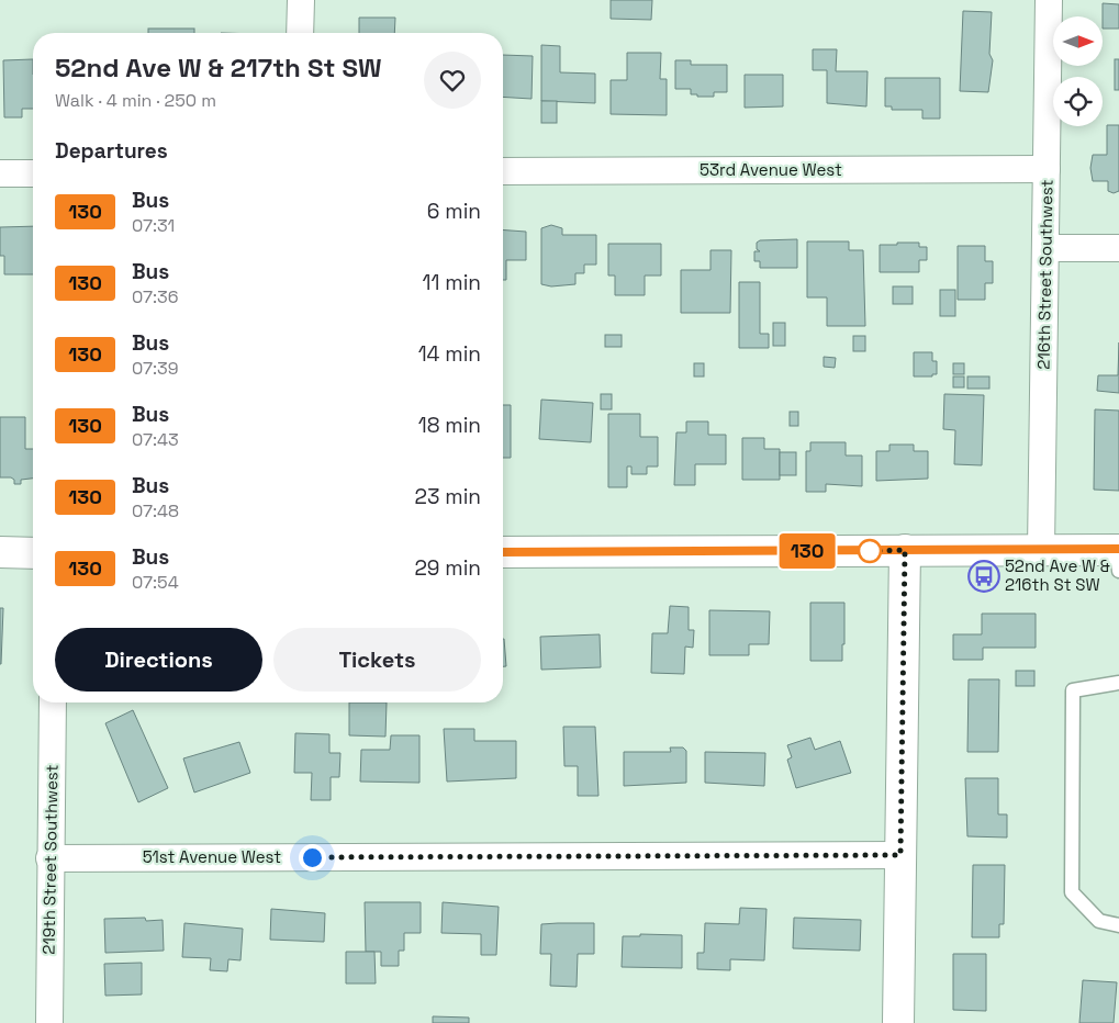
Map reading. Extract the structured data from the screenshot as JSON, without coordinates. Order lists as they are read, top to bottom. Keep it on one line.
{"streets":{"street":["53rd Avenue West","216th Street Southwest","51st Avenue West","219th Street Southwest"]},"crossings":[["53rd Avenue West","216th Street Southwest"],["51st Avenue West","219th Street Southwest"]],"places":{"bus stop":["52nd Ave W & 216th St SW"]},"lines":["bus line 130"],"north":"right","page":{"on_map":"130","heading":[["52nd Ave W & 217th St SW","Walk · 4 min · 250 m"],"Departures"],"list":[{"mark":"130","name":"Bus","note":"07:31","value":"6 min"},{"mark":"130","name":"Bus","note":"07:36","value":"11 min"},{"mark":"130","name":"Bus","note":"07:39","value":"14 min"},{"mark":"130","name":"Bus","note":"07:43","value":"18 min"},{"mark":"130","name":"Bus","note":"07:48","value":"23 min"},{"mark":"130","name":"Bus","note":"07:54","value":"29 min"}],"buttons":["Directions","Tickets"]}}
